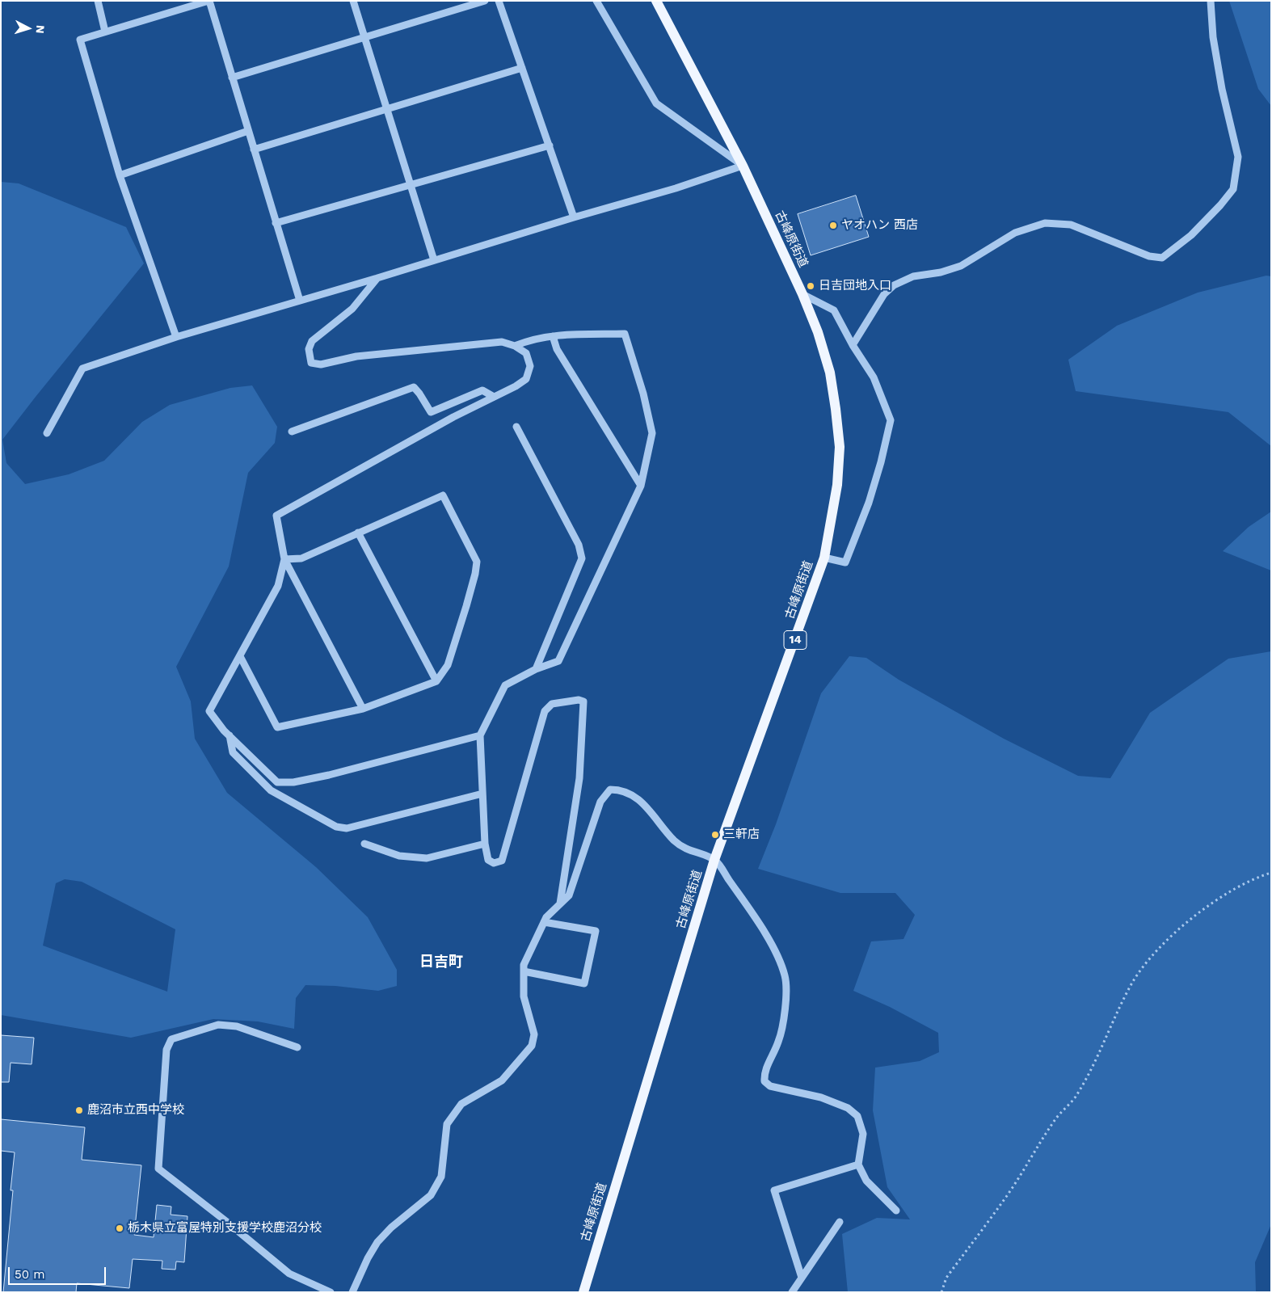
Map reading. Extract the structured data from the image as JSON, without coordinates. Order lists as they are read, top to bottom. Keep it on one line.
{"streets":{"main road":["古峰原街道","14"]},"districts":["日吉町"],"places":["ヤオハン 西店","日吉団地入口","三軒店","鹿沼市立西中学校","栃木県立富屋特別支援学校鹿沼分校"],"scale_bar":"50 m","north":"right"}
